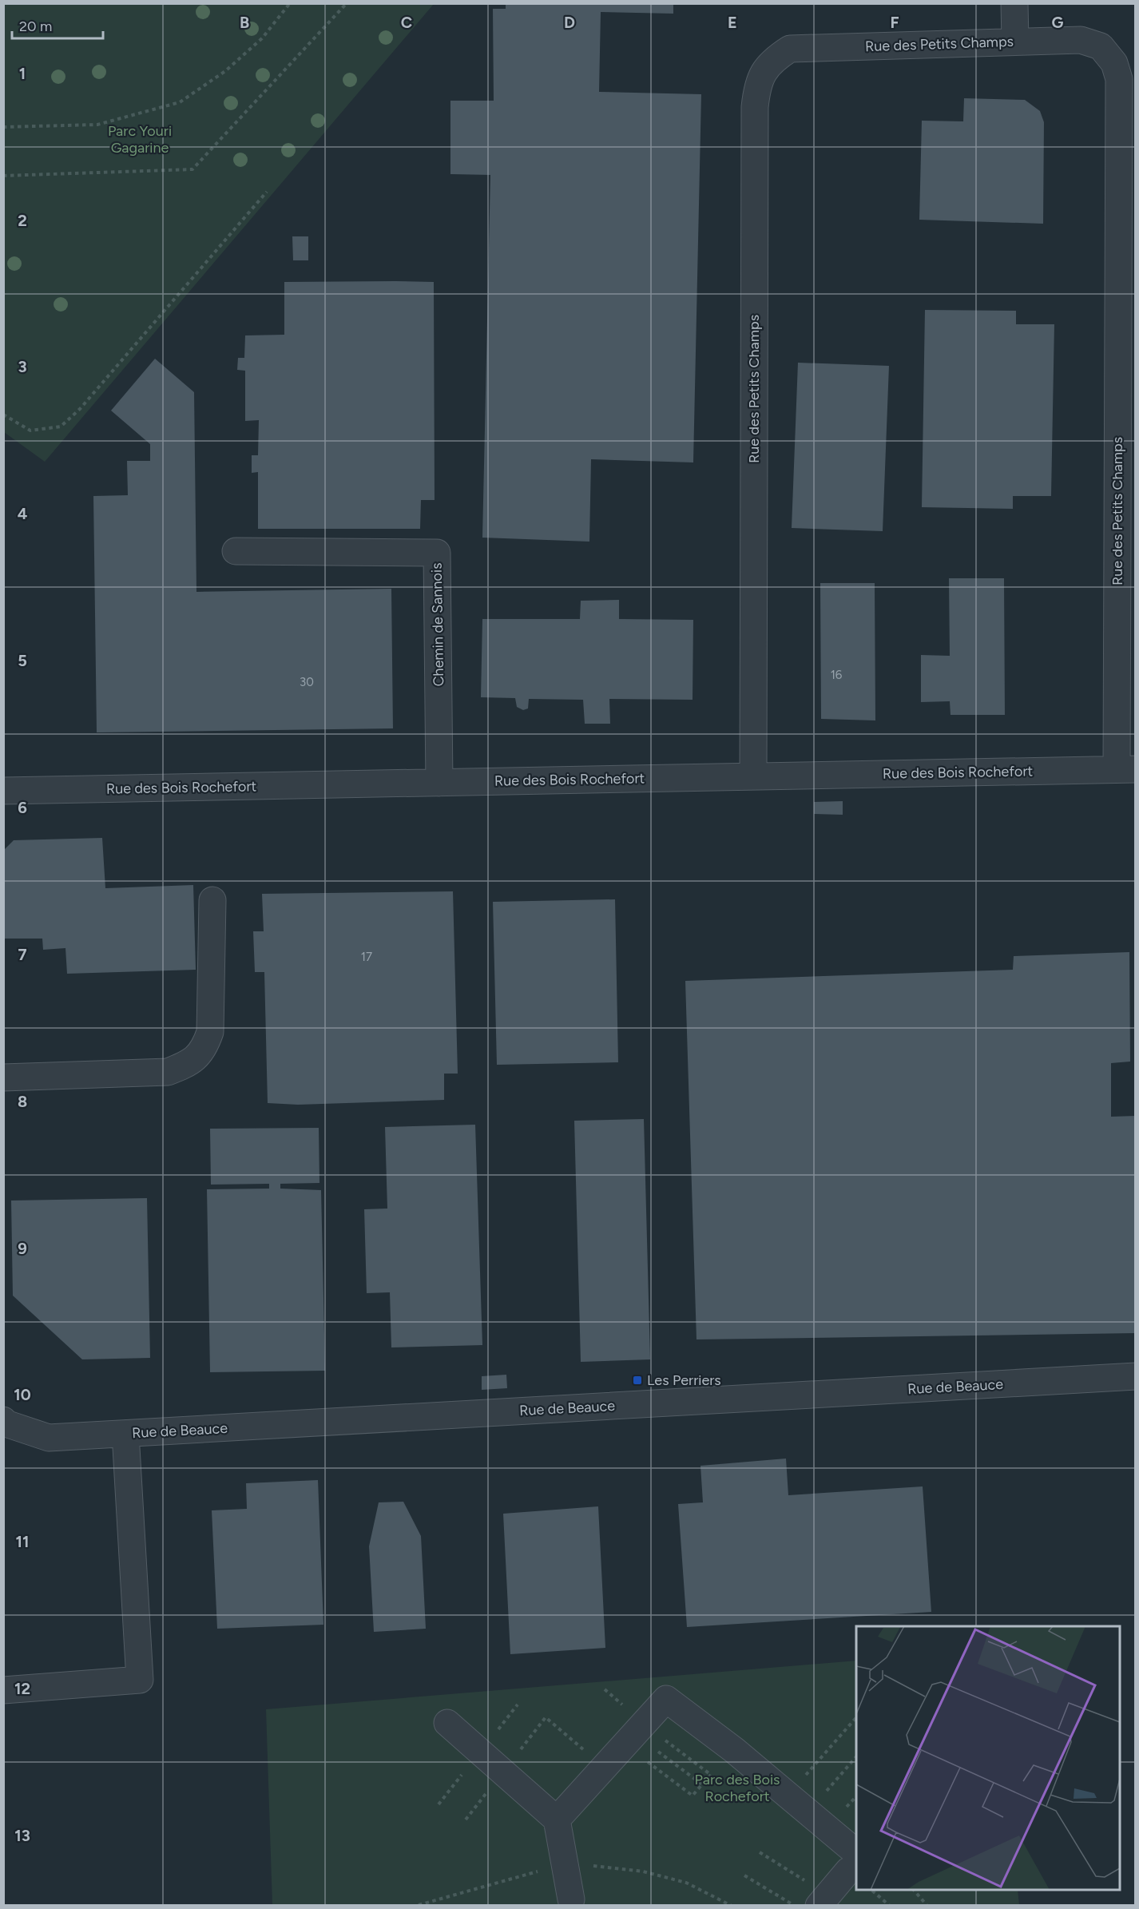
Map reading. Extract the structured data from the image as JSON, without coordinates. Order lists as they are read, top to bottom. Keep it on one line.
{"streets":{"street":["Rue des Petits Champs","Chemin de Sannois","Rue des Bois Rochefort","Rue de Beauce"]},"crossings":[["Rue des Petits Champs","Rue des Bois Rochefort"],["Chemin de Sannois","Rue des Bois Rochefort"]],"parks":["Parc Youri Gagarine","Parc des Bois Rochefort"],"places":{"transit":["Les Perriers"]},"house_numbers":["16","30","17"],"scale_bar":"20 m","grid":{"columns":["B","C","D","E","F","G"],"rows":["1","2","3","4","5","6","7","8","9","10","11","12","13"]}}
